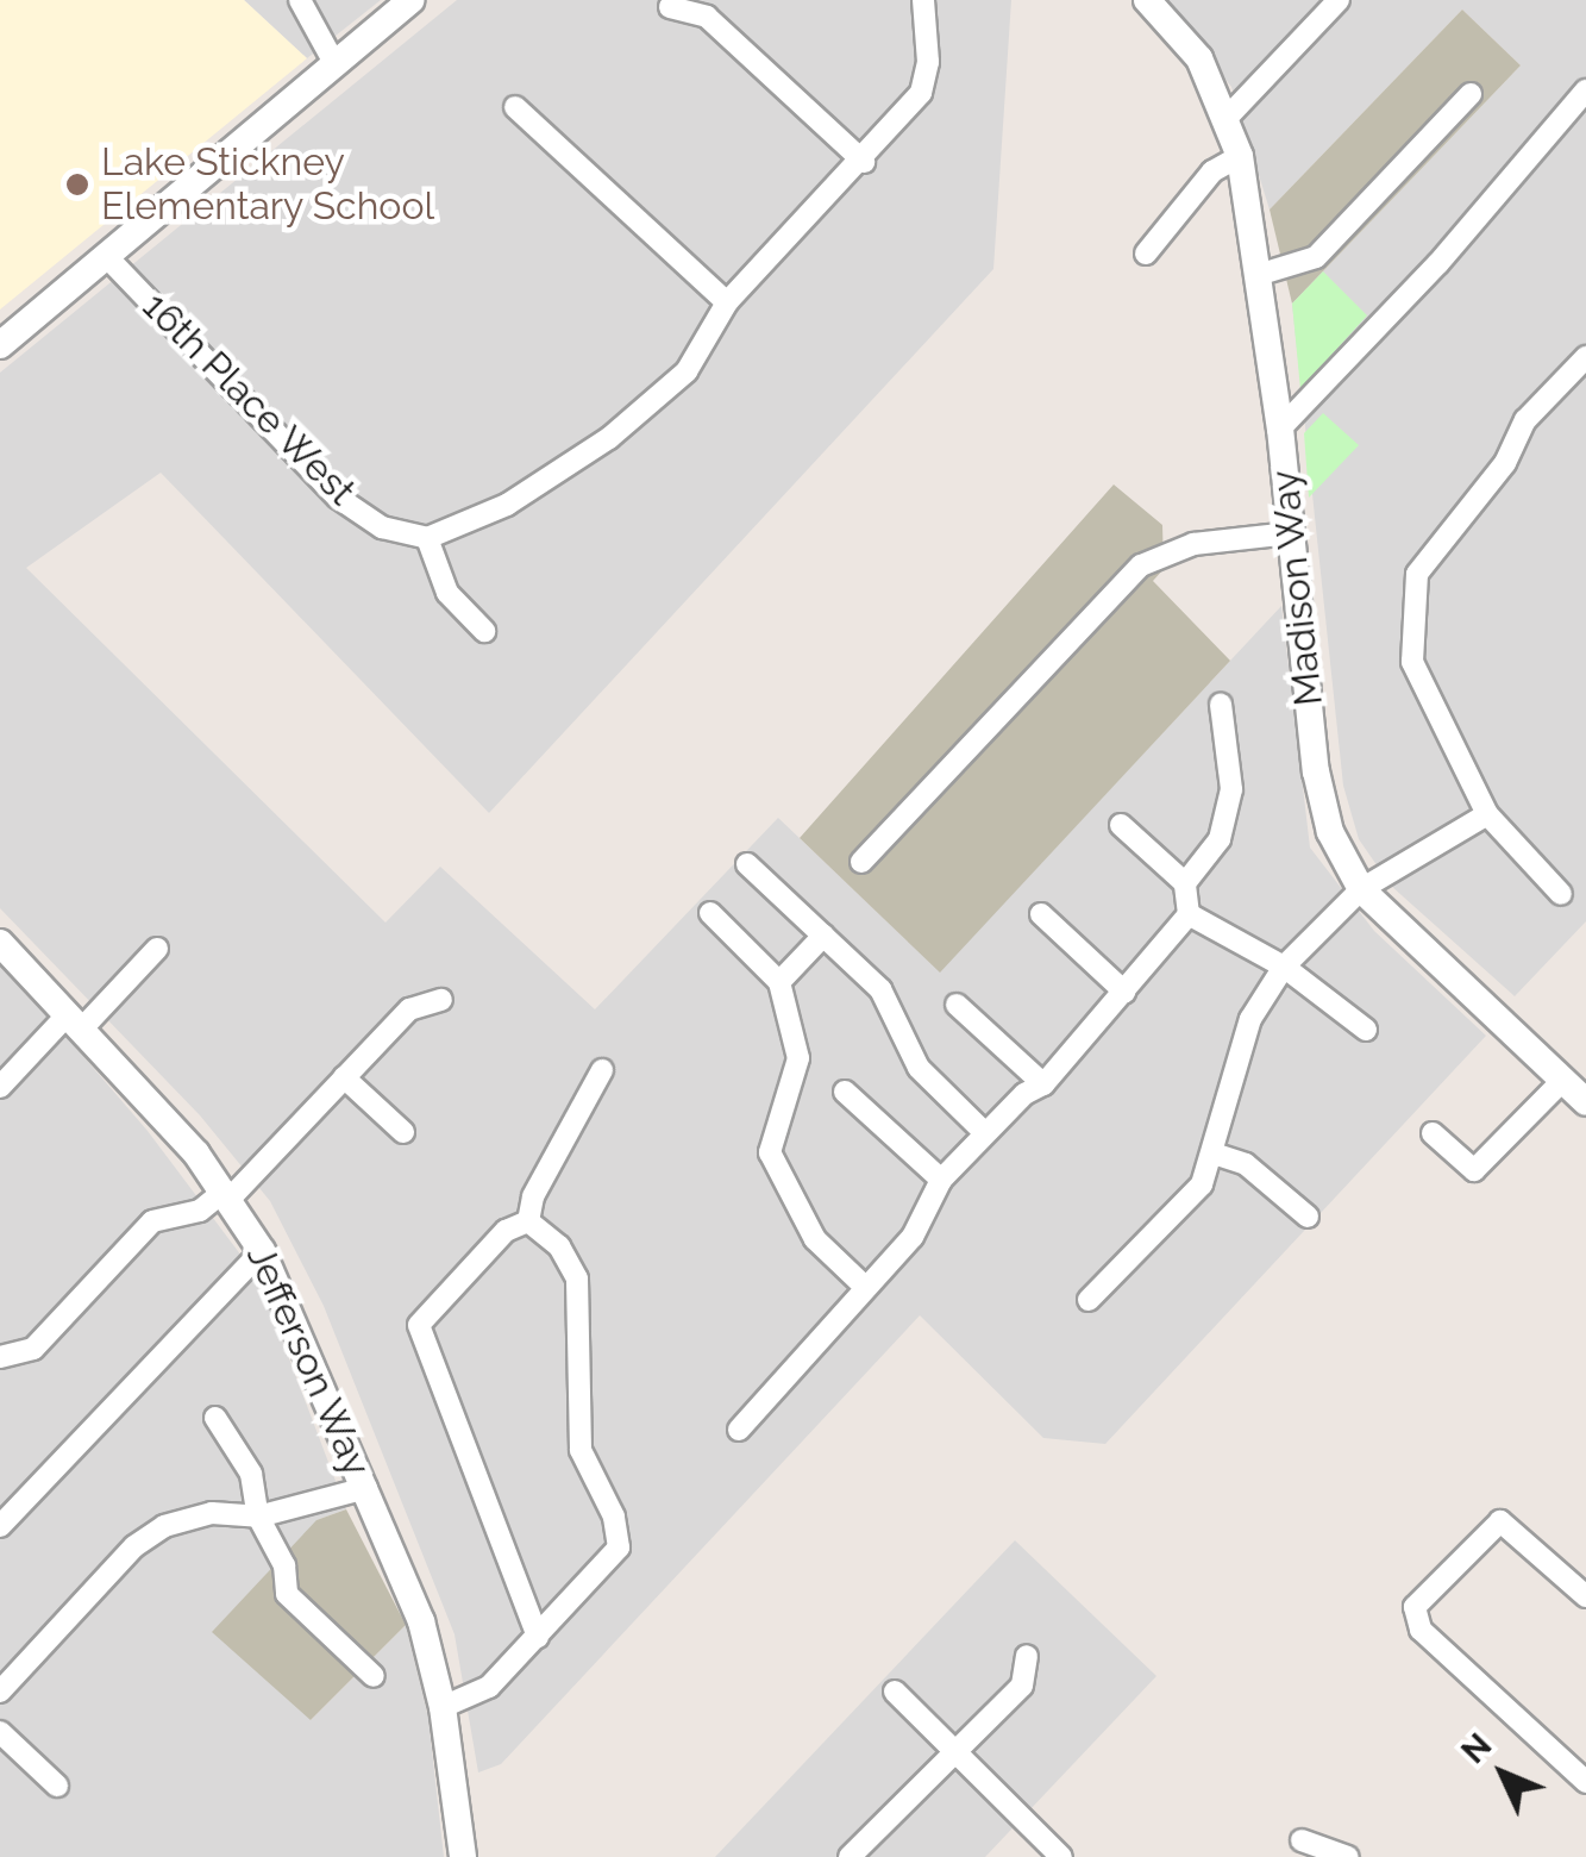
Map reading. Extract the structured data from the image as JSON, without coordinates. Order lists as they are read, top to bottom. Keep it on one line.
{"streets":{"street":["16th Place West","Madison Way","Jefferson Way"]},"places":["Lake Stickney Elementary School"],"north":"top left"}
